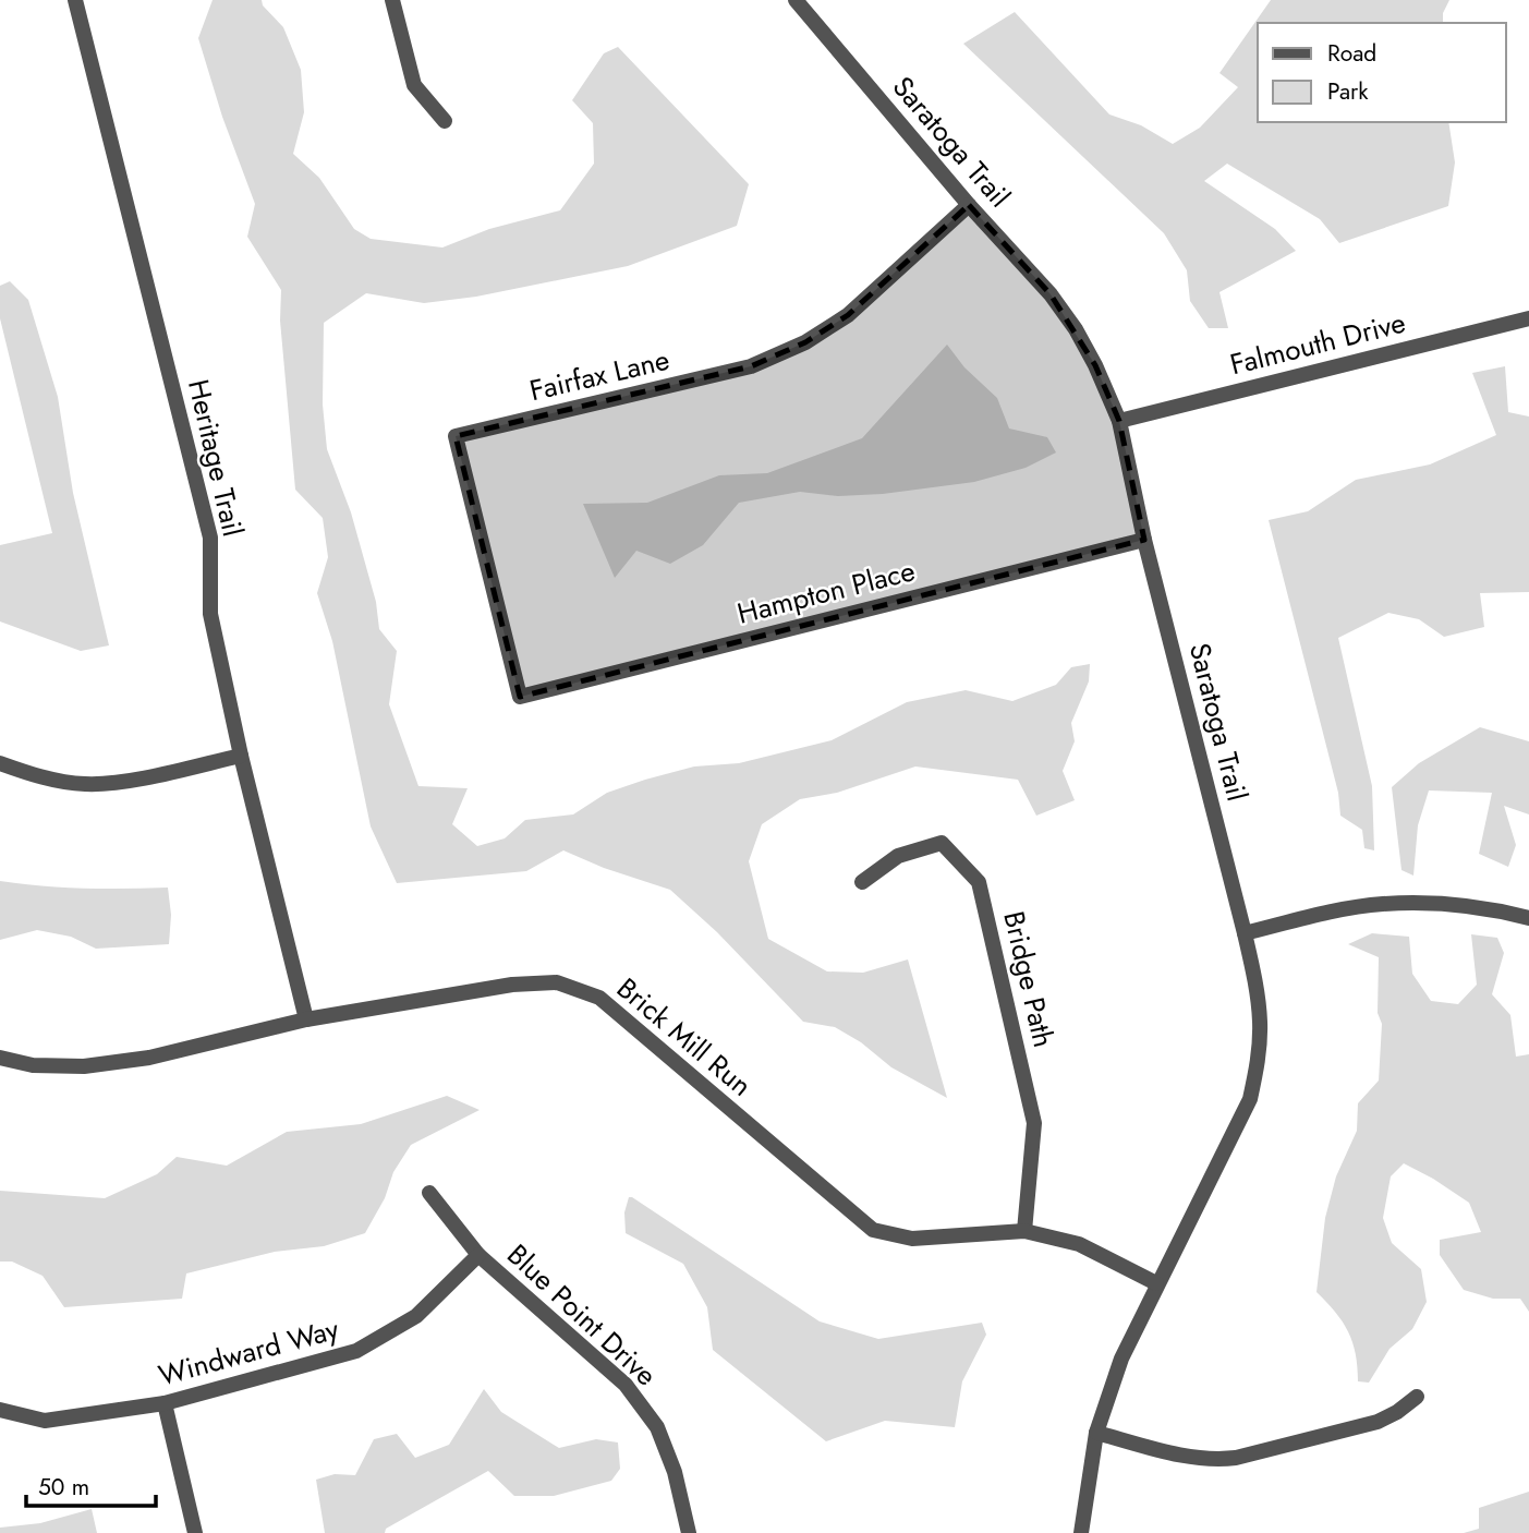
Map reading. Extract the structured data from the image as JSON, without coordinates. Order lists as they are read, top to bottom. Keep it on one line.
{"streets":{"street":["Saratoga Trail","Falmouth Drive","Fairfax Lane","Heritage Trail","Hampton Place","Bridge Path","Brick Mill Run","Blue Point Drive","Windward Way"]},"crossings":[["Saratoga Trail","Falmouth Drive"],["Saratoga Trail","Fairfax Lane"],["Saratoga Trail","Hampton Place"],["Saratoga Trail","Brick Mill Run"],["Fairfax Lane","Hampton Place"],["Heritage Trail","Brick Mill Run"],["Bridge Path","Brick Mill Run"],["Blue Point Drive","Windward Way"]],"legend":["Road","Park"],"scale_bar":"50 m"}
